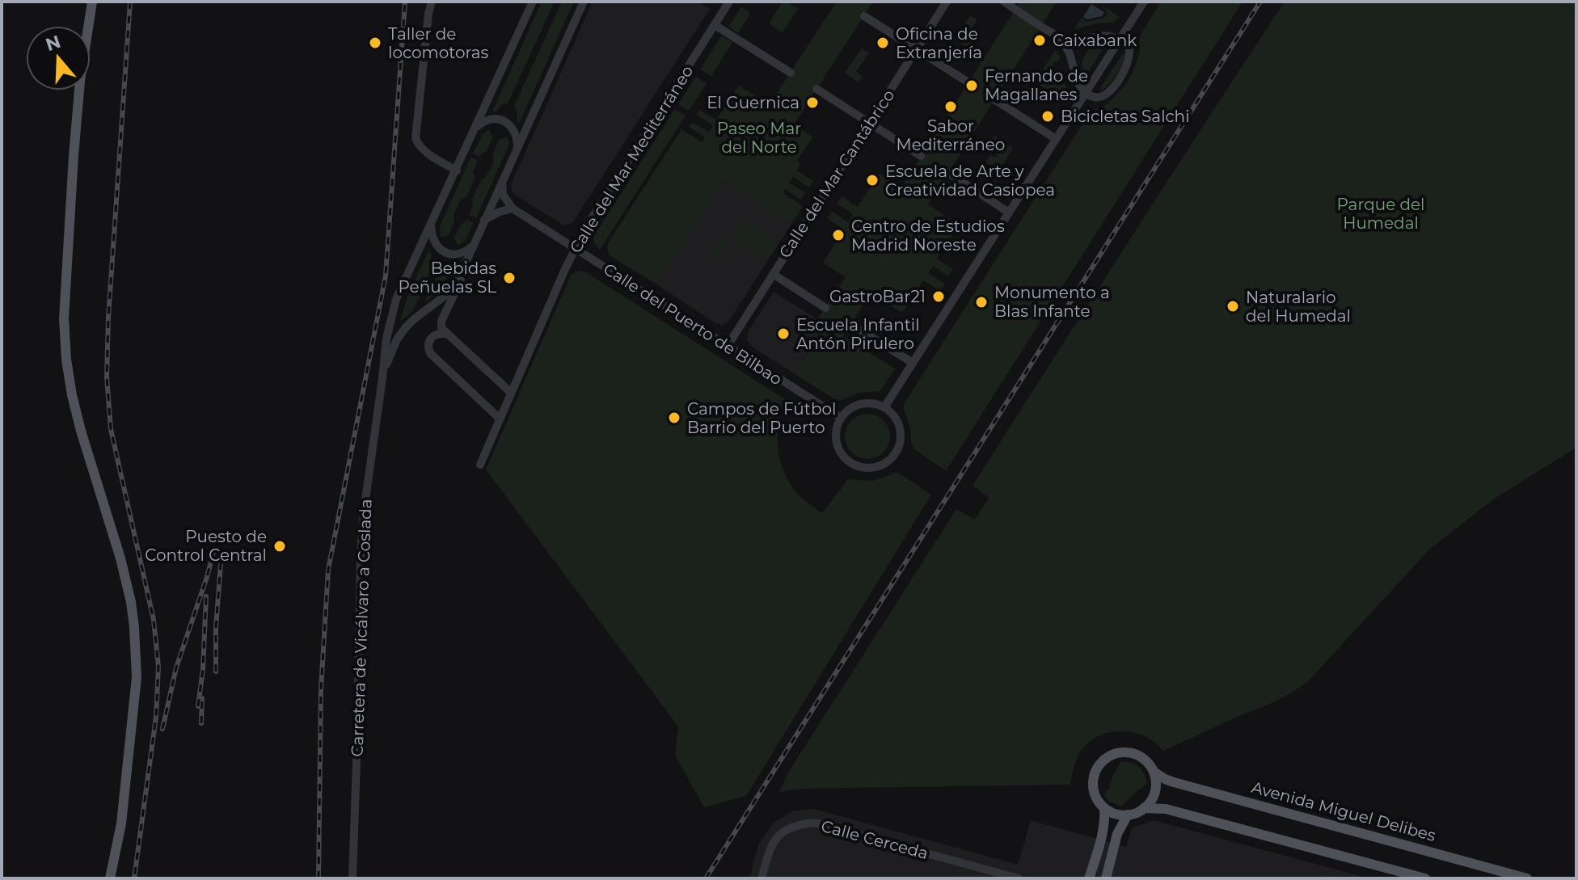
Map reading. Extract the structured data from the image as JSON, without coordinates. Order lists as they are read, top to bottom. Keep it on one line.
{"streets":{"main road":["Avenida Miguel Delibes"],"street":["Calle del Mar Mediterráneo","Calle del Mar Cantábrico","Calle del Puerto de Bilbao","Carretera de Vicálvaro a Coslada","Calle Cerceda"]},"crossings":[["Calle del Mar Mediterráneo","Calle del Puerto de Bilbao"],["Calle del Mar Cantábrico","Calle del Puerto de Bilbao"]],"parks":["Paseo Mar del Norte","Parque del Humedal"],"places":["Caixabank","Taller de locomotoras","Oficina de Extranjería","Fernando de Magallanes","El Guernica","Sabor Mediterráneo","Bicicletas Salchi","Escuela de Arte y Creatividad Casiopea","Centro de Estudios Madrid Noreste","Bebidas Peñuelas SL","GastroBar21","Monumento a Blas Infante","Naturalario del Humedal","Escuela Infantil Antón Pirulero","Campos de Fútbol Barrio del Puerto","Puesto de Control Central"],"north":"top"}
